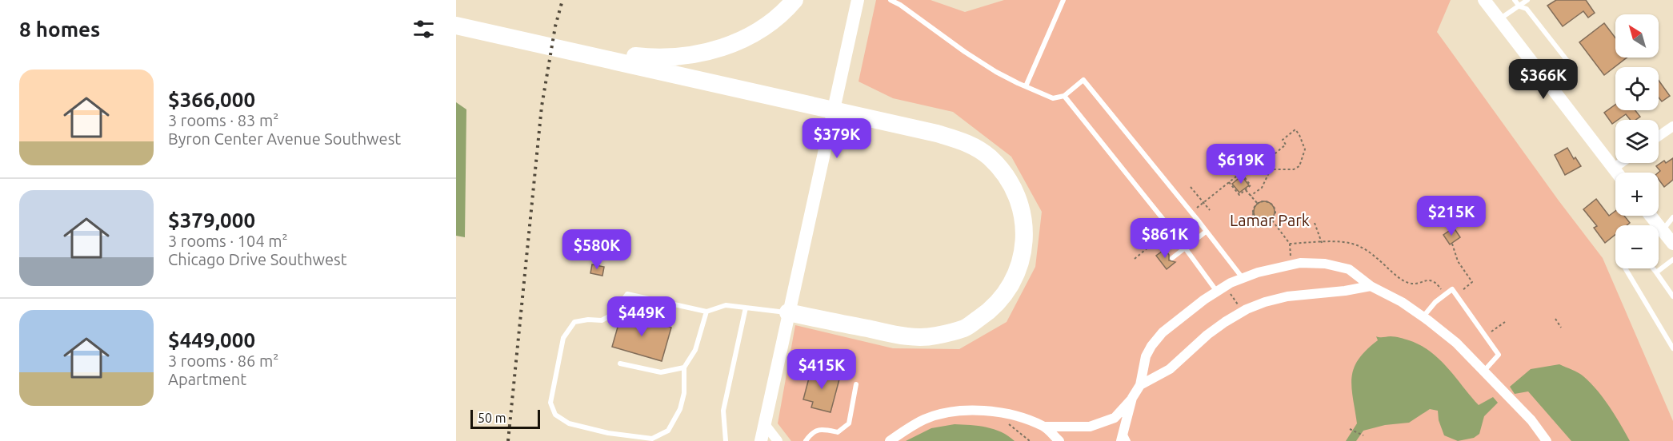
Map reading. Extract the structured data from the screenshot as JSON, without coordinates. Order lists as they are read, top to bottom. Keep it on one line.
{"parks":["Lamar Park"],"scale_bar":"50 m","north":"top left","page":{"heading":"8 homes","map_buttons":["+","−"],"list":[{"name":"$366,000","note":"3 rooms · 83 m² · Byron Center Avenue Southwest"},{"name":"$379,000","note":"3 rooms · 104 m² · Chicago Drive Southwest"},{"name":"$449,000","note":"3 rooms · 86 m² · Apartment"}],"price":["$366K","$379K","$619K","$215K","$861K","$580K","$449K","$415K"],"scale":"50 m"}}
